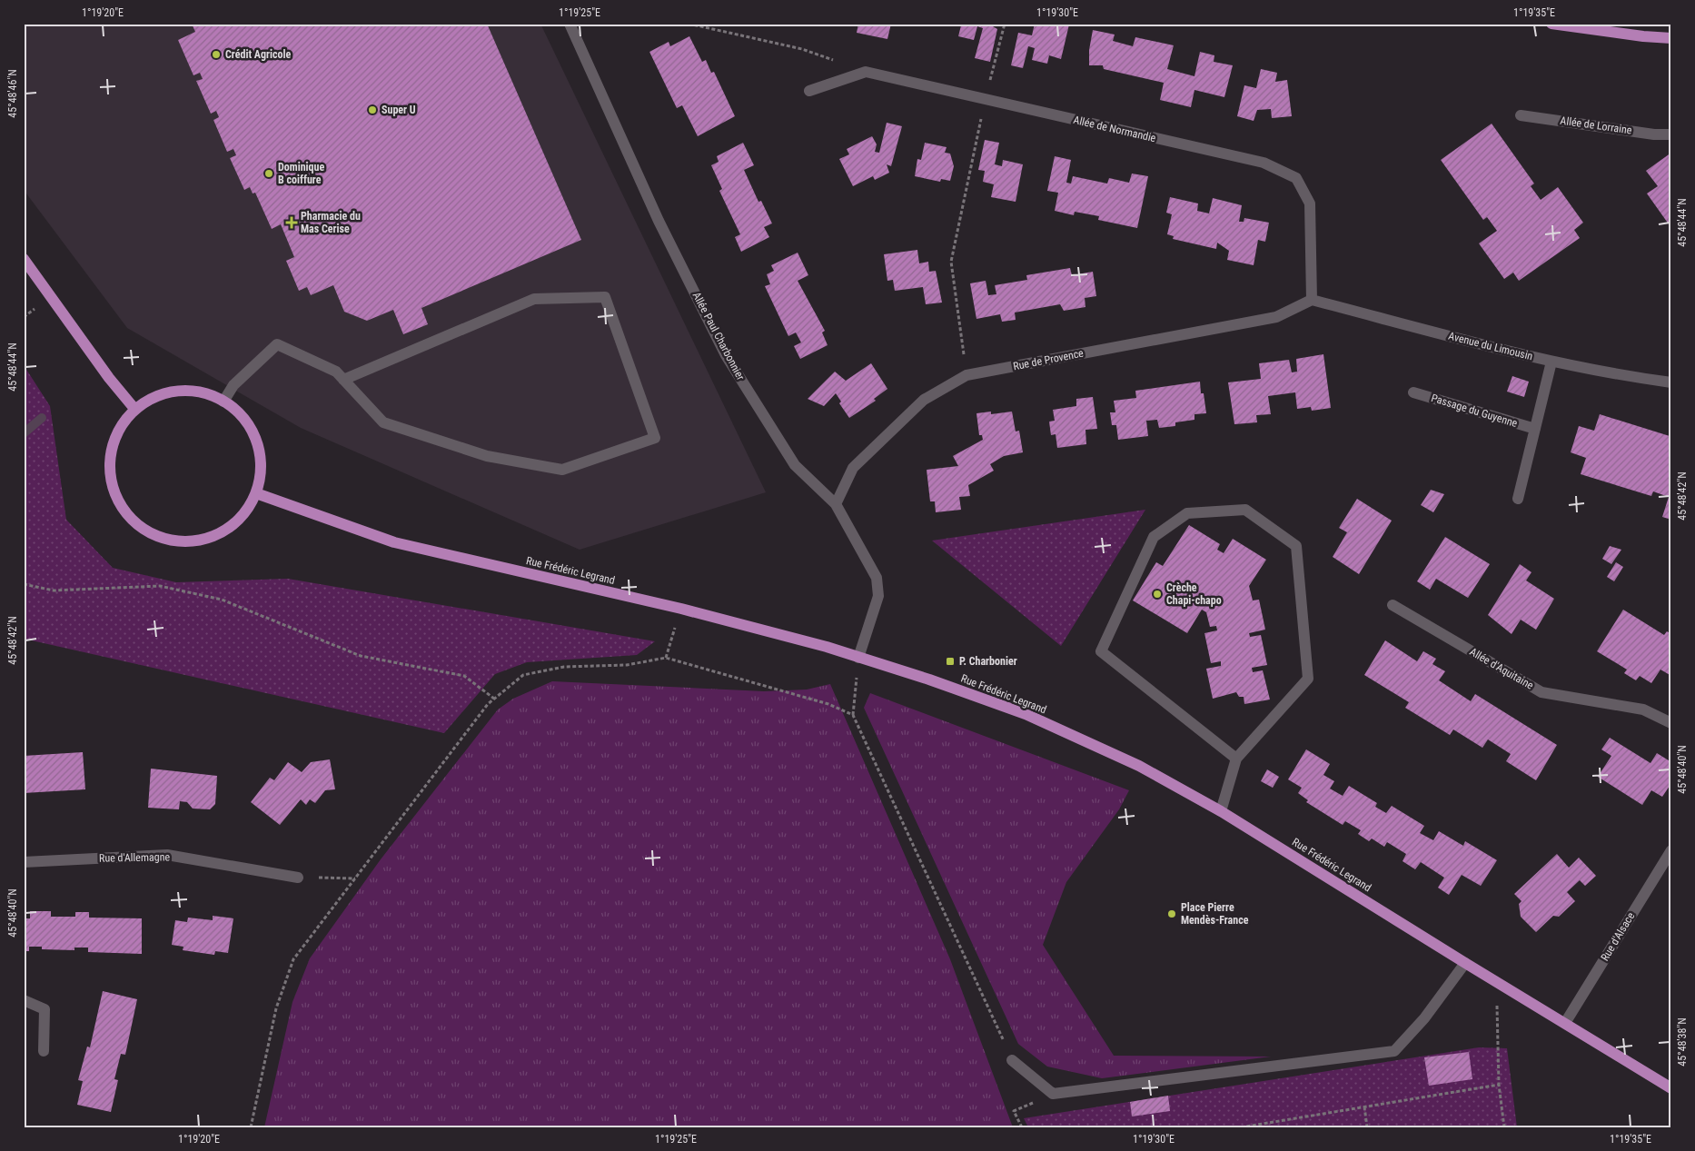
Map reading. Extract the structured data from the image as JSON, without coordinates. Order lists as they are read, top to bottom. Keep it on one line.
{"streets":{"main road":["Rue Frédéric Legrand"],"street":["Allée de Lorraine","Allée de Normandie","Allée Paul Charbonnier","Avenue du Limousin","Rue de Provence","Passage du Guyenne","Allée d'Aquitaine","Rue d'Allemagne","Rue d'Alsace"]},"crossings":[["Allée de Normandie","Avenue du Limousin"],["Allée de Normandie","Rue de Provence"],["Allée Paul Charbonnier","Rue de Provence"],["Allée Paul Charbonnier","Rue Frédéric Legrand"],["Avenue du Limousin","Rue de Provence"],["Rue Frédéric Legrand","Rue d'Alsace"]],"places":{"other":["Crédit Agricole","Super U","Dominique B coiffure","Crèche Chapi-chapo","Place Pierre Mendès-France"],"health":["Pharmacie du Mas Cerise"],"transit":["P. Charbonier"]},"coordinates":["1°19'20\"E","1°19'25\"E","1°19'30\"E","1°19'35\"E","45°48'46\"N","45°48'44\"N","45°48'42\"N","45°48'40\"N","45°48'38\"N"]}
